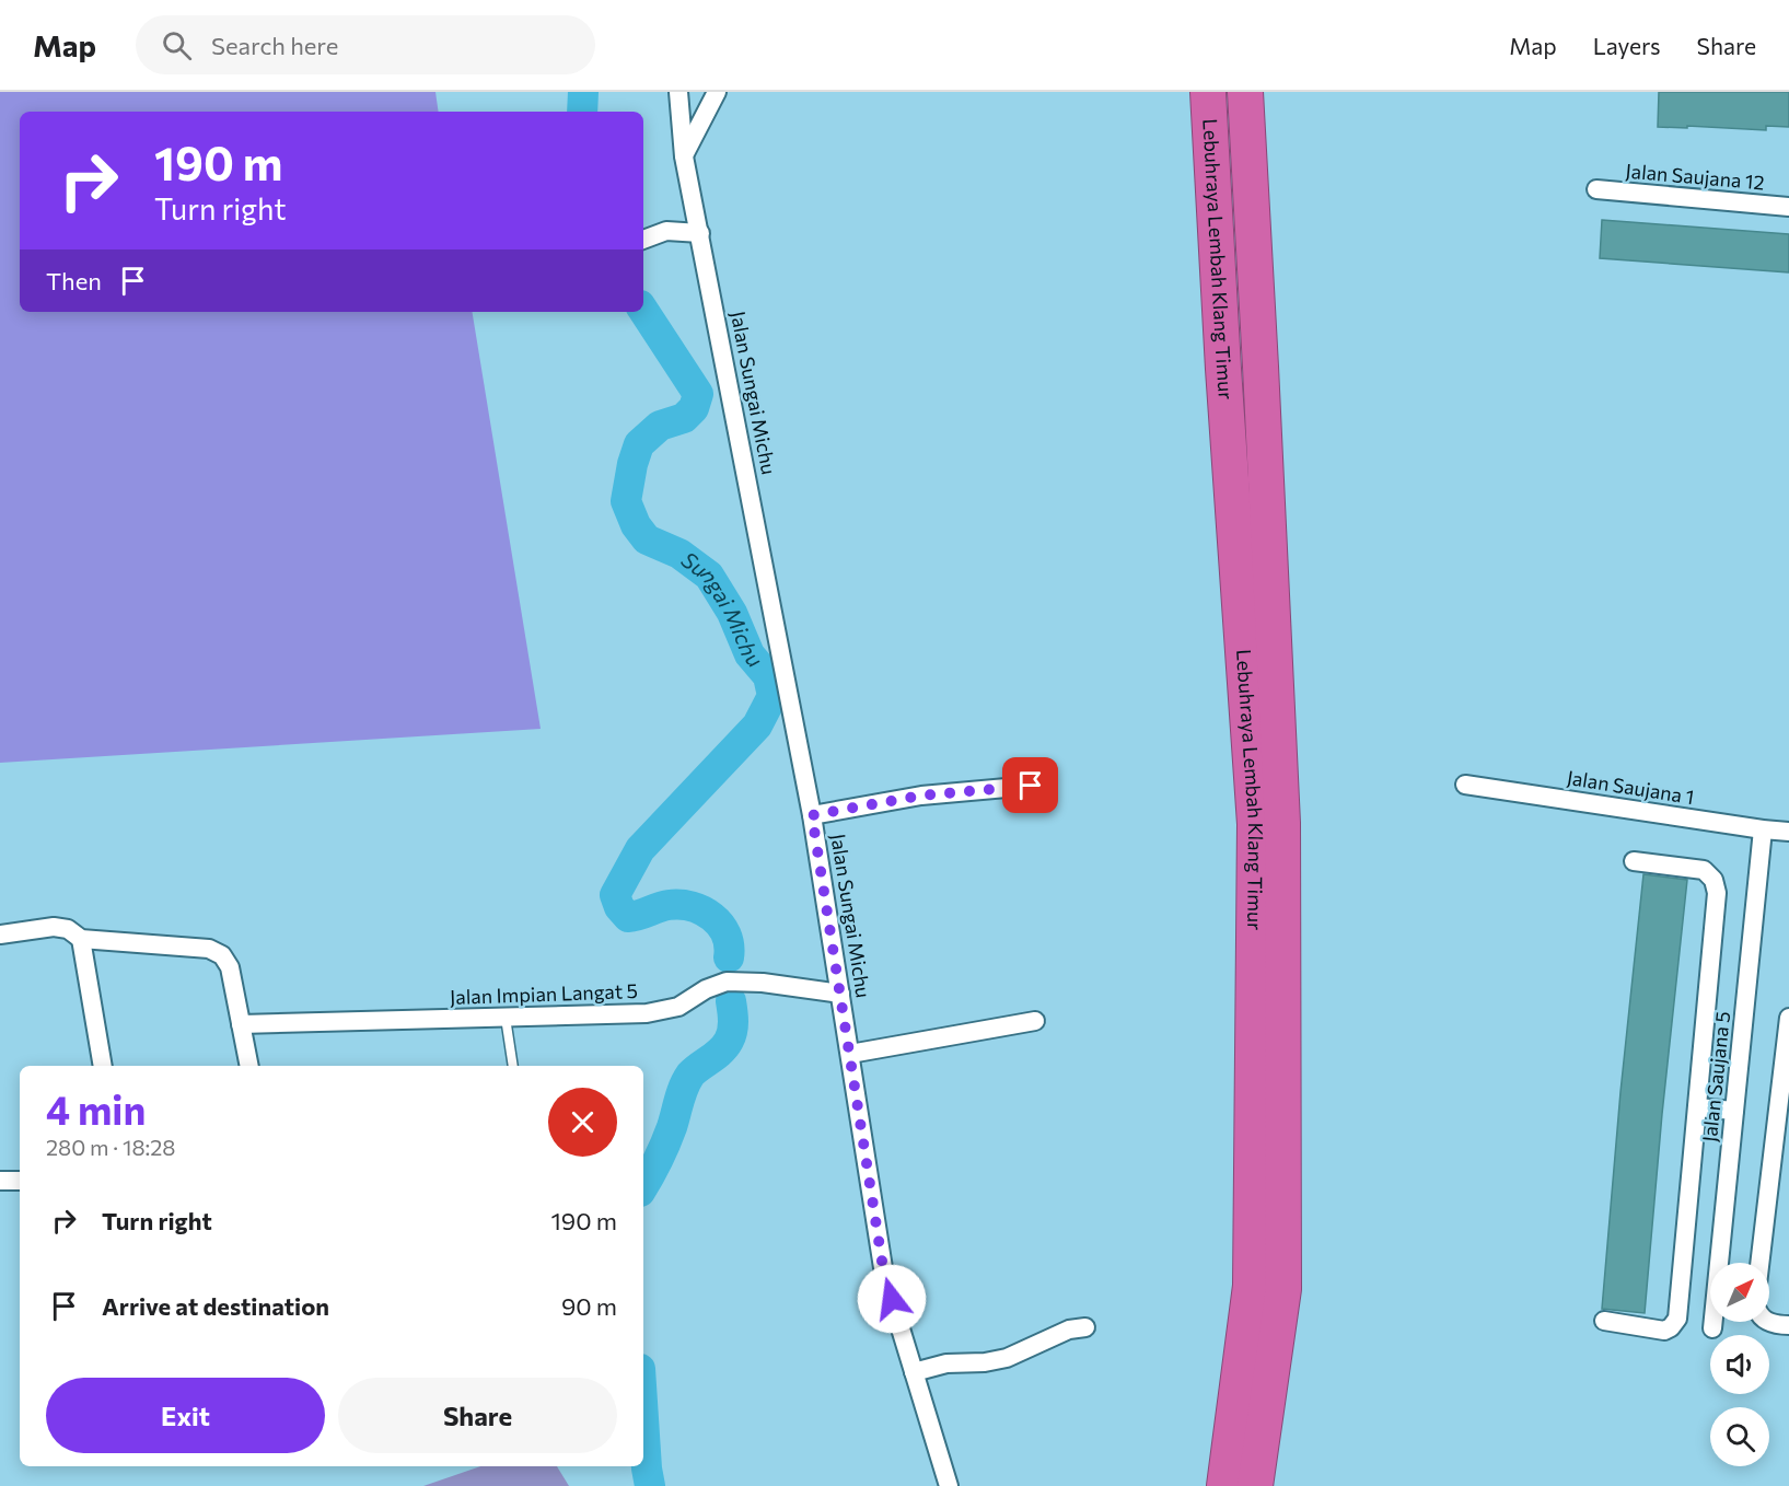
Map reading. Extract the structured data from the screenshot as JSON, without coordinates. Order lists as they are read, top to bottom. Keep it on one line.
{"streets":{"highway":["Lebuhraya Lembah Klang Timur"],"street":["Jalan Saujana 12","Jalan Sungai Michu","Jalan Saujana 1","Jalan Impian Langat 5","Jalan Saujana 5"]},"crossings":[["Jalan Sungai Michu","Jalan Impian Langat 5"],["Jalan Saujana 1","Jalan Saujana 5"]],"water":["Sungai Michu"],"north":"top right","page":{"header":"Map","search":"Search here","nav":["Map","Layers","Share"],"turn":["190 m","Turn right"],"then":"Then","heading":["4 min","280 m · 18:28"],"list":[{"name":"Turn right","value":"190 m"},{"name":"Arrive at destination","value":"90 m"}],"buttons":["Exit","Share"]}}
